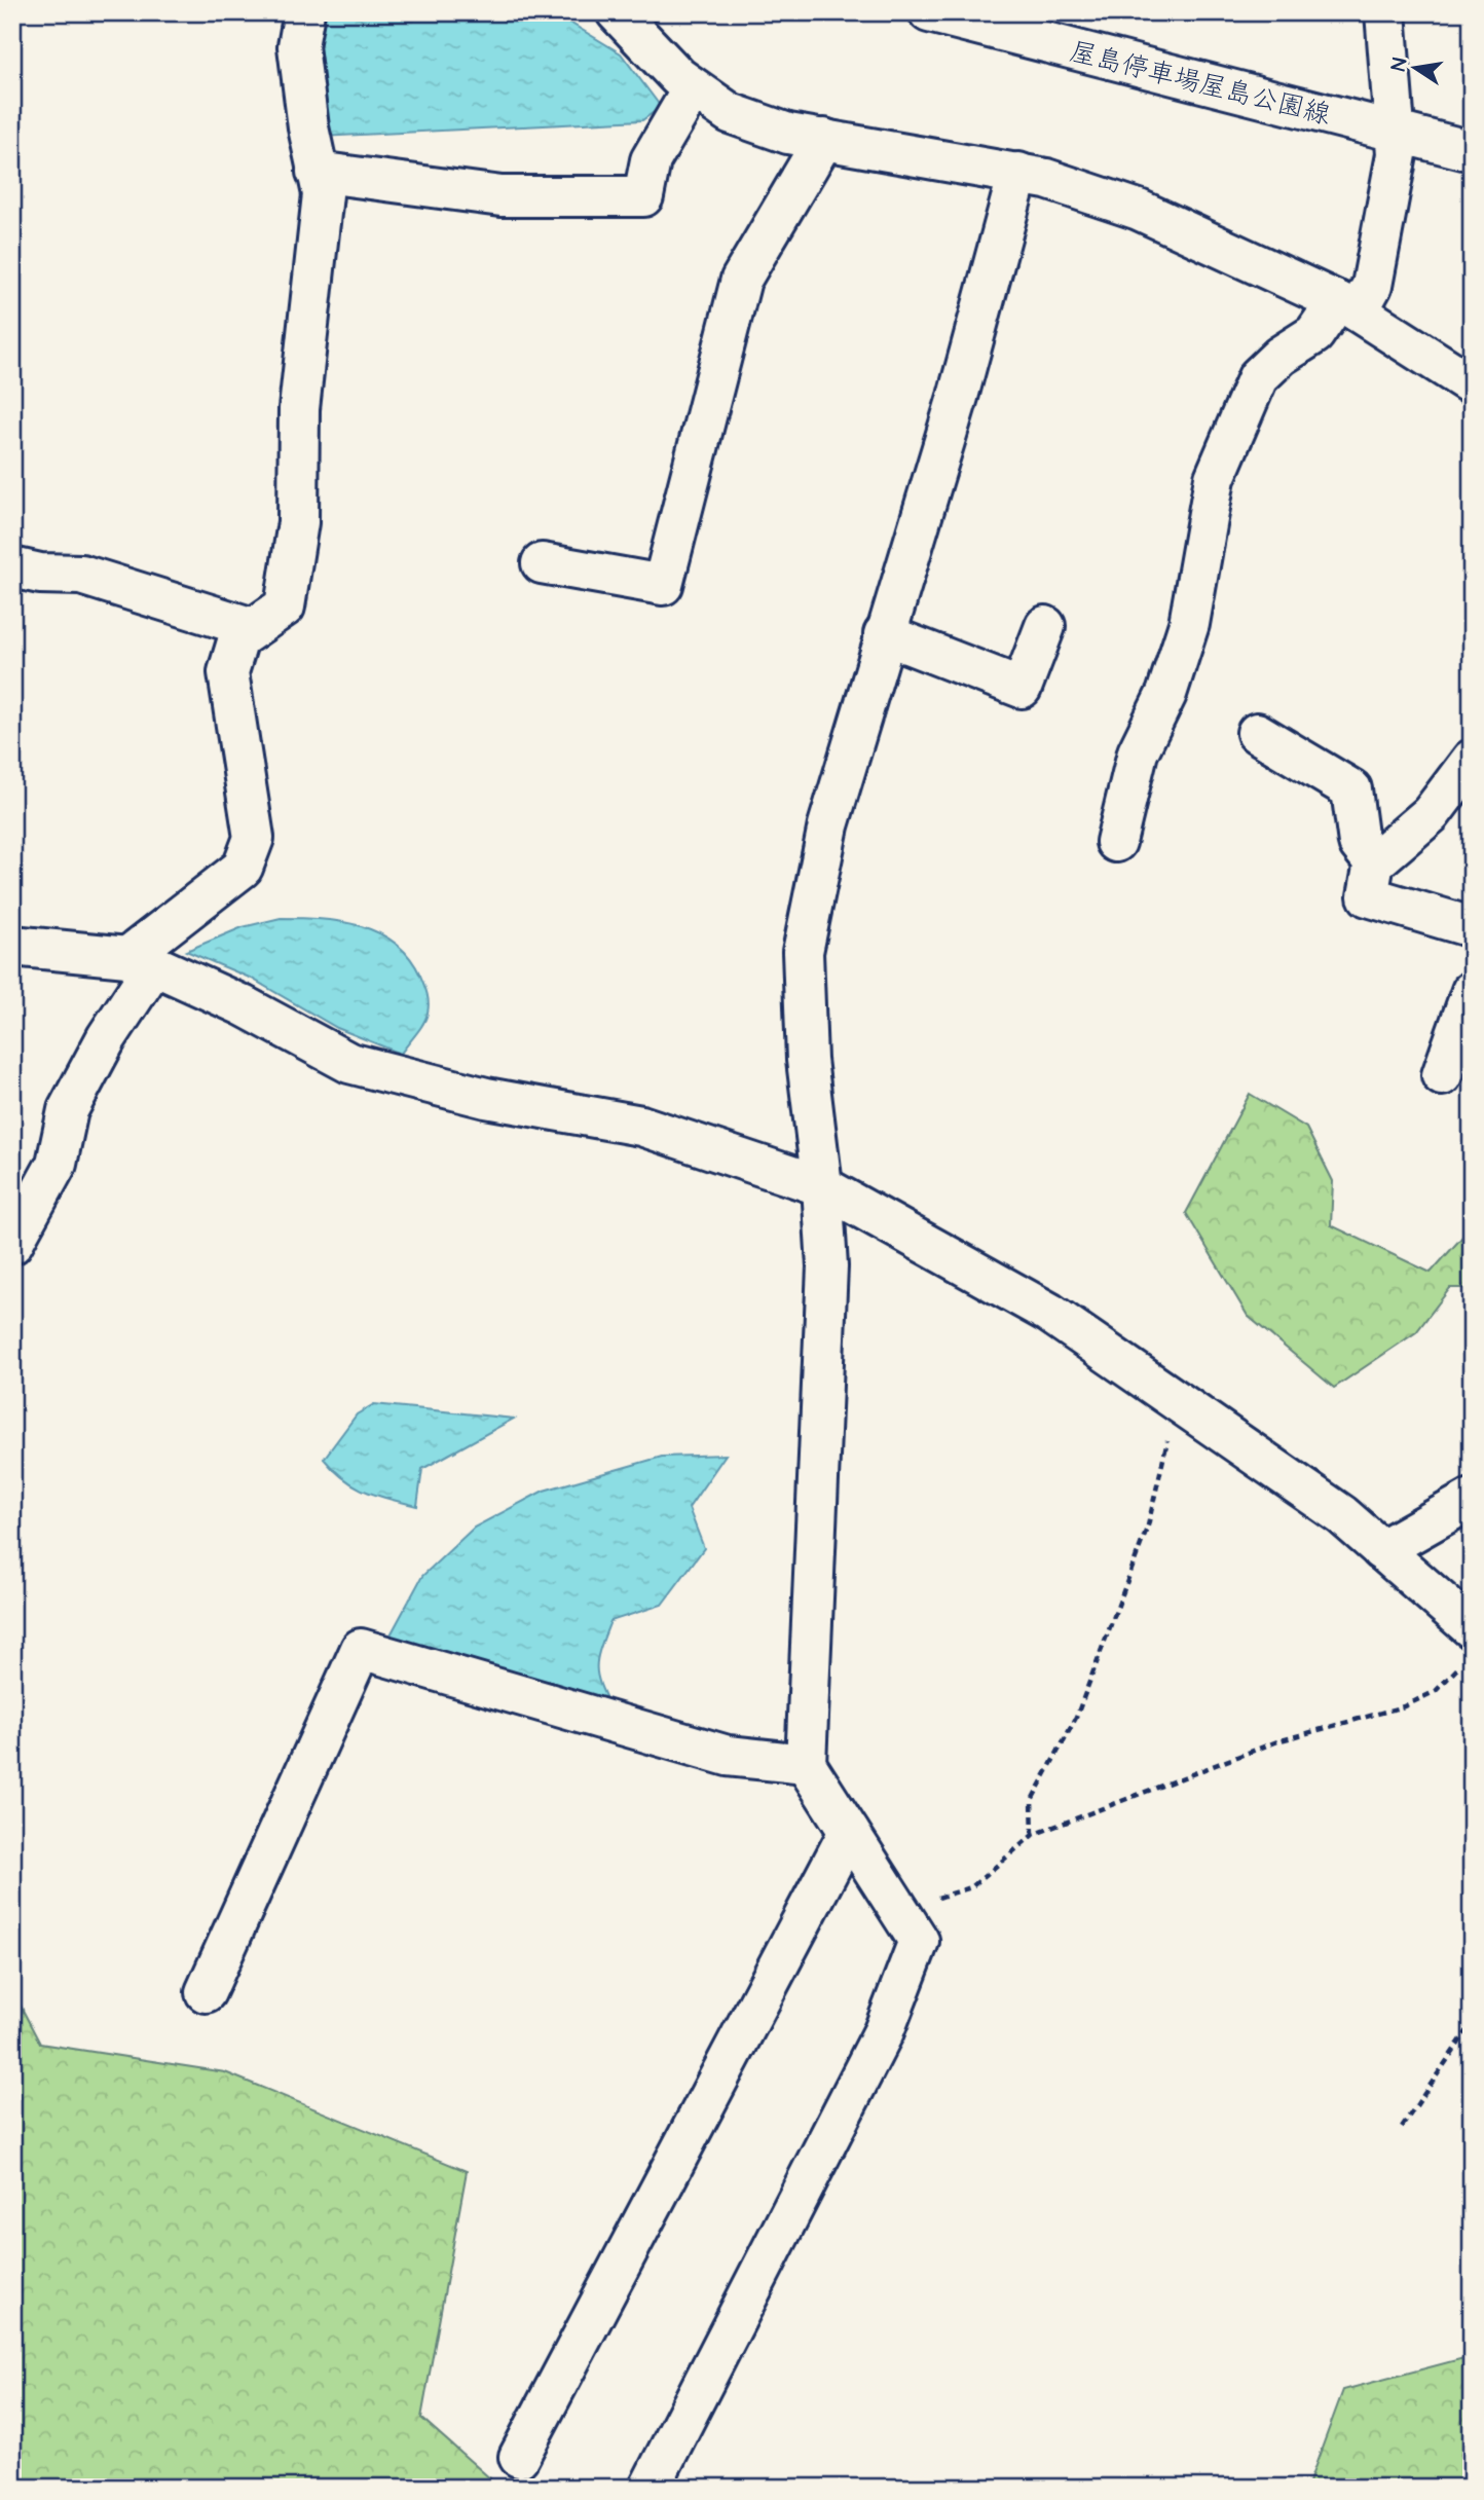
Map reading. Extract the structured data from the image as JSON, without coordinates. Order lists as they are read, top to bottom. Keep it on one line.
{"streets":{"street":["屋島停車場屋島公園線"]},"north":"left"}
